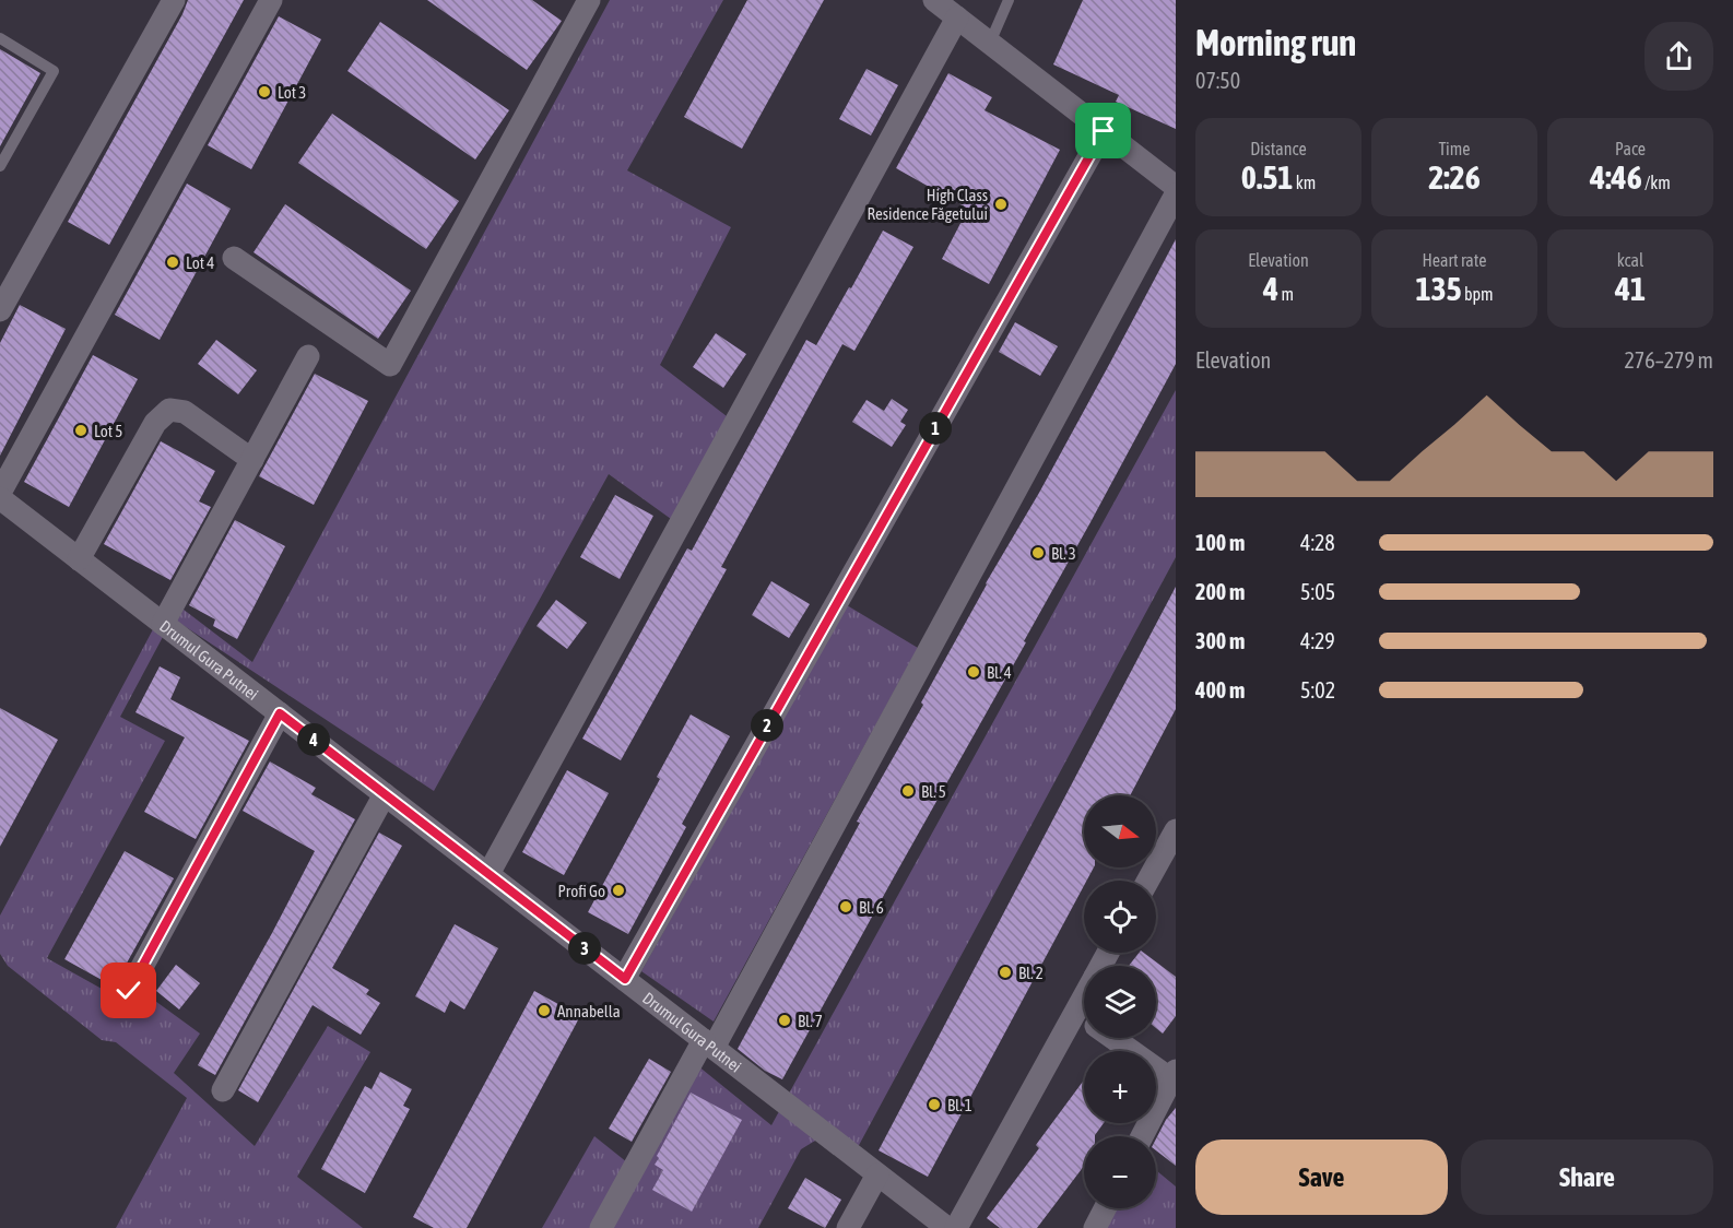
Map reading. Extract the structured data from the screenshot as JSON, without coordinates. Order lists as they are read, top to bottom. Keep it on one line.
{"streets":{"street":["Drumul Gura Putnei"]},"places":["Lot 3","High Class Residence Făgetului","Lot 4","Lot 5","Bl. 3","Bl. 4","Bl. 5","Profi Go","Bl. 6","Bl. 2","Annabella","Bl. 7","Bl. 1"],"north":"right","page":{"heading":["Morning run","07:50"],"stats":[["Distance","0.51 km"],["Time","2:26"],["Pace","4:46 /km"],["Elevation","4 m"],["Heart rate","135 bpm"],["kcal","41"]],"chart":["Elevation","276–279 m"],"pins":["1","2","4","3"],"list":[{"name":"100 m","note":"4:28"},{"name":"200 m","note":"5:05"},{"name":"300 m","note":"4:29"},{"name":"400 m","note":"5:02"}],"map_buttons":["+","−"],"buttons":["Save","Share"]}}
